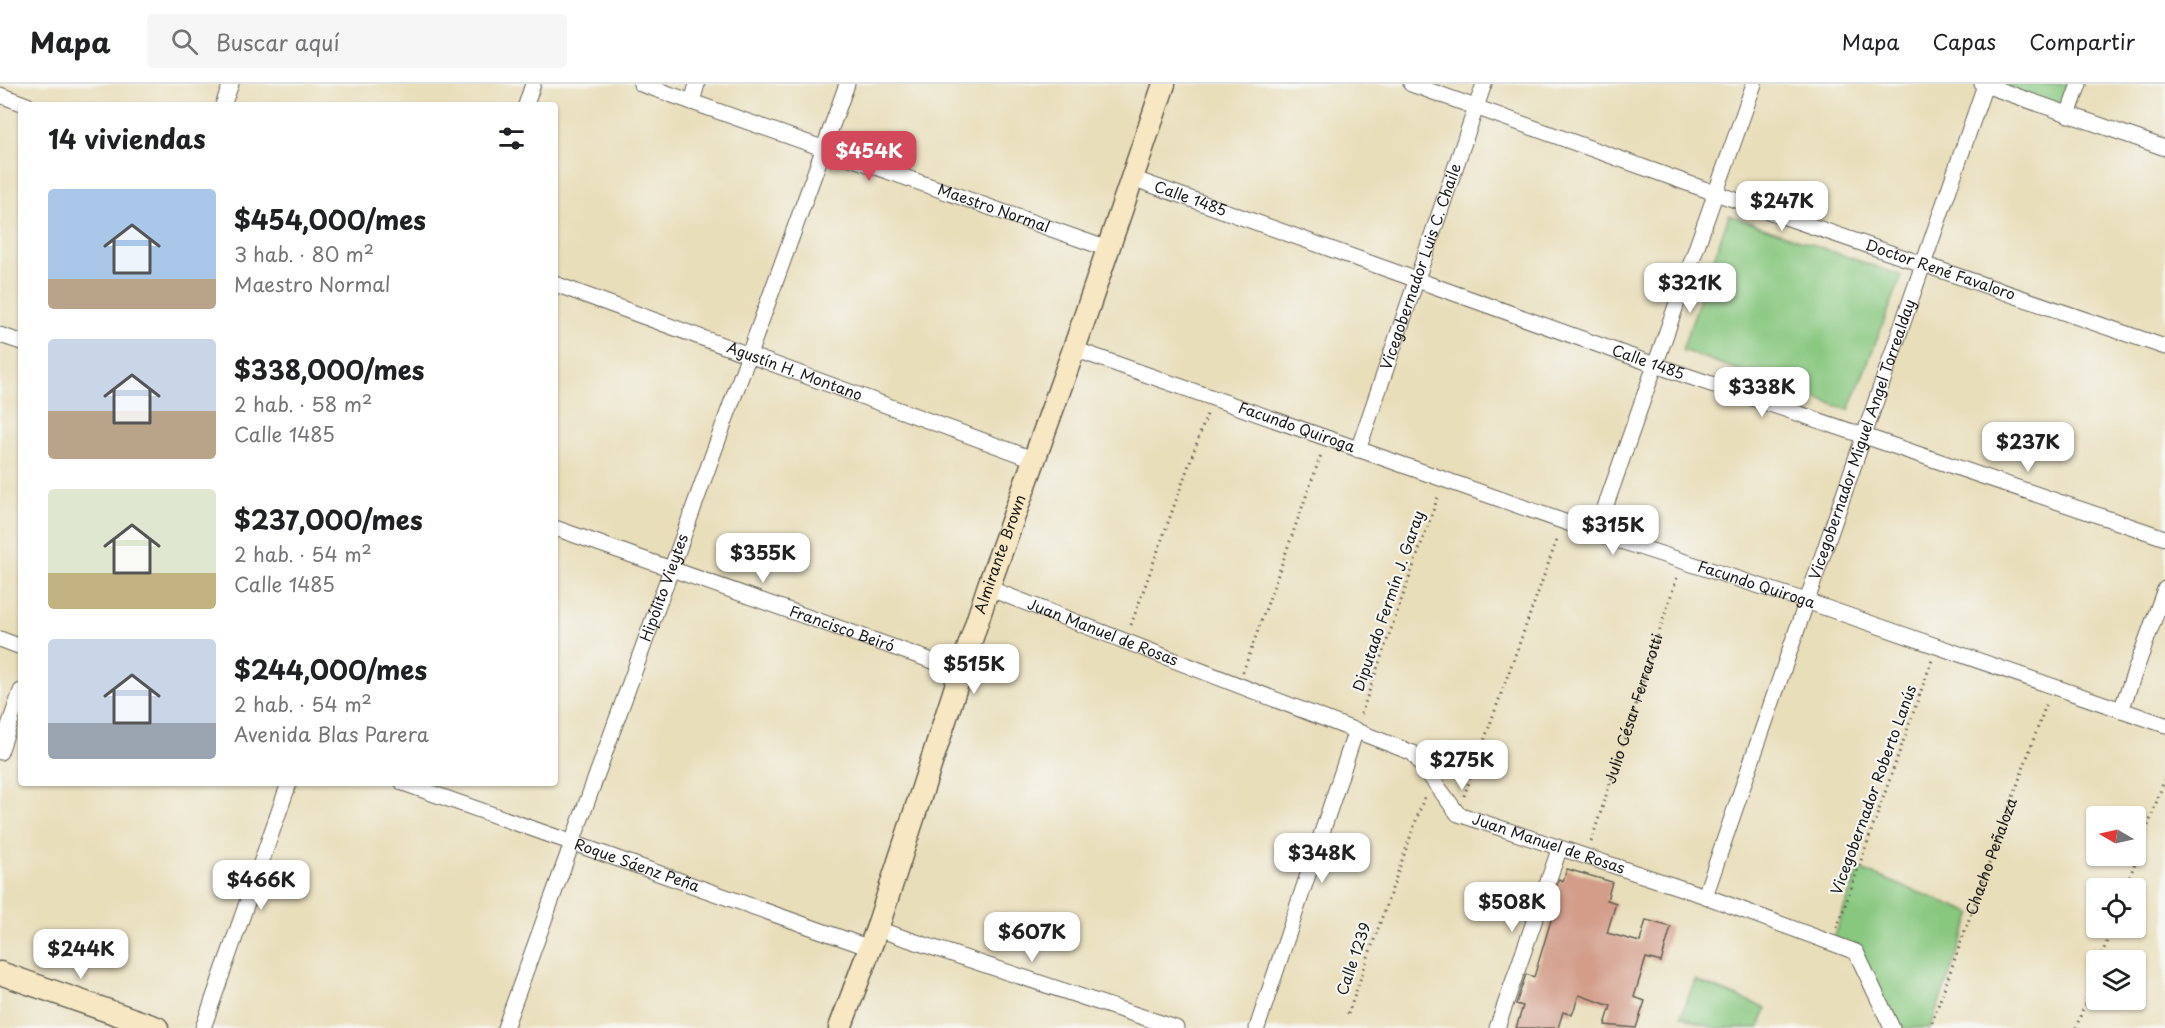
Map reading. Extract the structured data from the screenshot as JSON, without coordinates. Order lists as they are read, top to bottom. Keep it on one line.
{"streets":{"main road":["Almirante Brown"],"street":["Calle 1485","Maestro Normal","Vicegobernador Luis C. Chaile","Doctor René Favaloro","Agustín H. Montano","Facundo Quiroga","Vicegobernador Miguel Angel Torrealday","Hipólito Vieytes","Francisco Beiró","Juan Manuel de Rosas","Roque Sáenz Peña"],"path":["Diputado Fermín J. Garay","Julio César Ferrarotti","Vicegobernador Roberto Lanús","Chacho Peñaloza","Calle 1239"]},"crossings":[["Calle 1485","Vicegobernador Luis C. Chaile"],["Calle 1485","Vicegobernador Miguel Angel Torrealday"],["Calle 1485","Almirante Brown"],["Maestro Normal","Almirante Brown"],["Maestro Normal","Hipólito Vieytes"],["Vicegobernador Luis C. Chaile","Doctor René Favaloro"],["Vicegobernador Luis C. Chaile","Facundo Quiroga"],["Doctor René Favaloro","Vicegobernador Miguel Angel Torrealday"],["Agustín H. Montano","Almirante Brown"],["Agustín H. Montano","Hipólito Vieytes"],["Facundo Quiroga","Vicegobernador Miguel Angel Torrealday"],["Facundo Quiroga","Almirante Brown"],["Facundo Quiroga","Diputado Fermín J. Garay"],["Facundo Quiroga","Julio César Ferrarotti"],["Facundo Quiroga","Vicegobernador Roberto Lanús"],["Facundo Quiroga","Chacho Peñaloza"],["Vicegobernador Miguel Angel Torrealday","Juan Manuel de Rosas"],["Almirante Brown","Francisco Beiró"],["Almirante Brown","Juan Manuel de Rosas"],["Almirante Brown","Roque Sáenz Peña"],["Hipólito Vieytes","Francisco Beiró"],["Hipólito Vieytes","Roque Sáenz Peña"],["Diputado Fermín J. Garay","Juan Manuel de Rosas"],["Juan Manuel de Rosas","Julio César Ferrarotti"],["Juan Manuel de Rosas","Vicegobernador Roberto Lanús"],["Juan Manuel de Rosas","Calle 1239"]],"north":"left","page":{"header":"Mapa","search":"Buscar aquí","nav":["Mapa","Capas","Compartir"],"heading":"14 viviendas","price":["$454K","$247K","$321K","$338K","$237K","$315K","$355K","$515K","$275K","$348K","$466K","$508K","$607K","$244K"],"list":[{"name":"$454,000/mes","note":"3 hab. · 80 m² · Maestro Normal"},{"name":"$338,000/mes","note":"2 hab. · 58 m² · Calle 1485"},{"name":"$237,000/mes","note":"2 hab. · 54 m² · Calle 1485"},{"name":"$244,000/mes","note":"2 hab. · 54 m² · Avenida Blas Parera"}]}}
